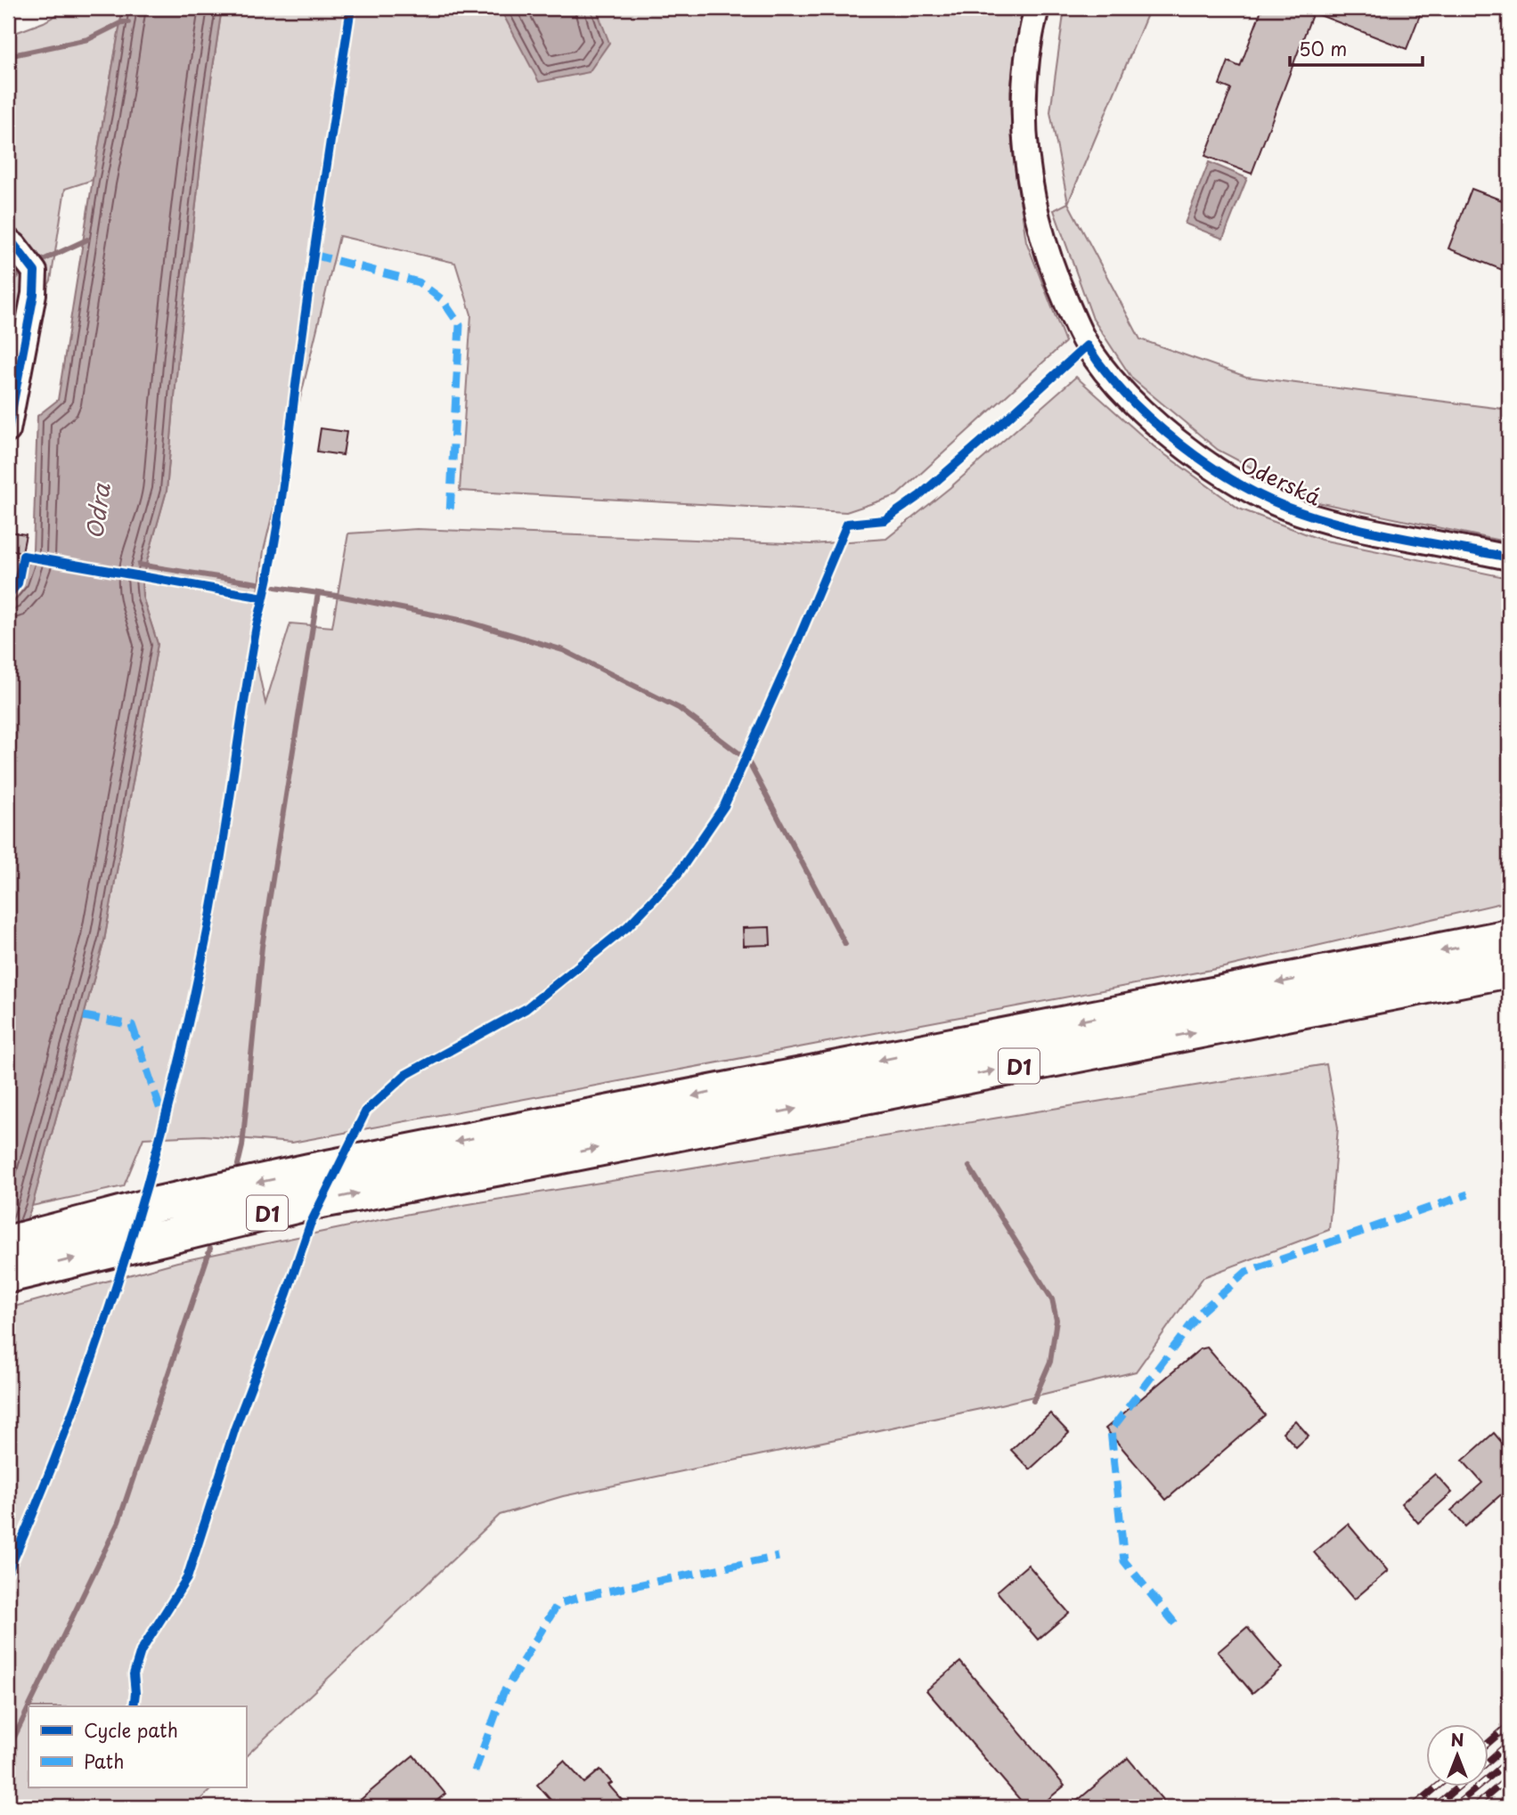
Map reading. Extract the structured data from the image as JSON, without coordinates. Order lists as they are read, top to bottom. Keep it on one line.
{"streets":{"highway":["D1"],"street":["Oderská"]},"water":["Odra"],"legend":["Cycle path","Path"],"scale_bar":"50 m","north":"top"}
